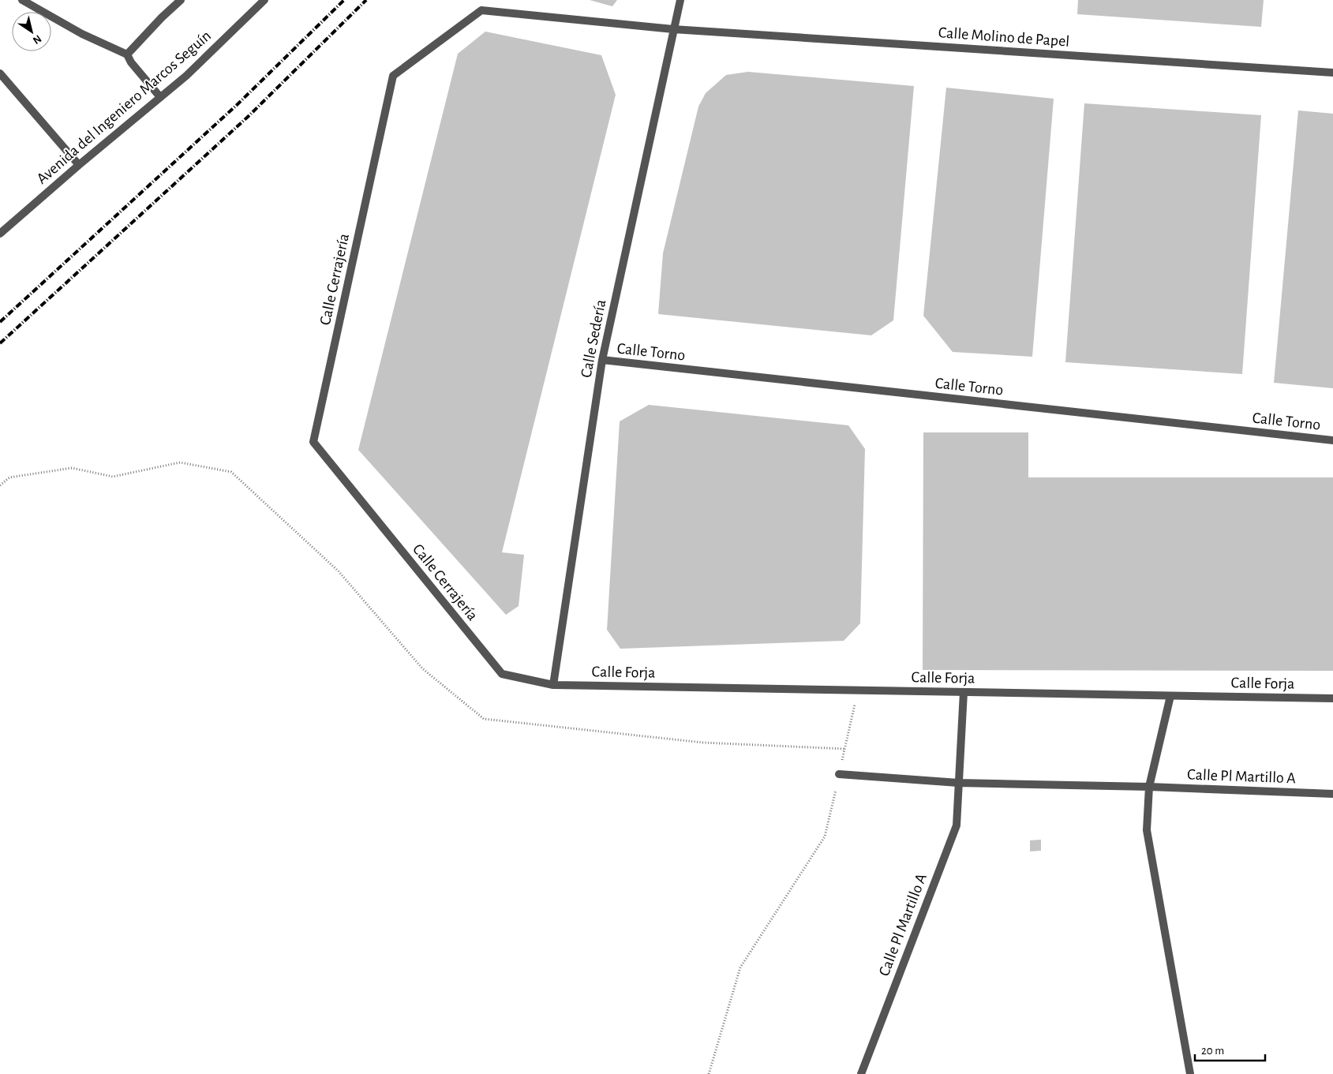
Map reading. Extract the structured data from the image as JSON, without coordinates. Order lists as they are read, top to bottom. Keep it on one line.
{"streets":{"street":["Calle Molino de Papel","Avenida del Ingeniero Marcos Seguín","Calle Cerrajería","Calle Sedería","Calle Torno","Calle Forja","Calle Pl Martillo A"]},"crossings":[["Calle Molino de Papel","Calle Cerrajería"],["Calle Molino de Papel","Calle Sedería"],["Calle Cerrajería","Calle Sedería"],["Calle Cerrajería","Calle Forja"],["Calle Sedería","Calle Torno"],["Calle Sedería","Calle Forja"],["Calle Forja","Calle Pl Martillo A"]],"scale_bar":"20 m","north":"bottom right"}
